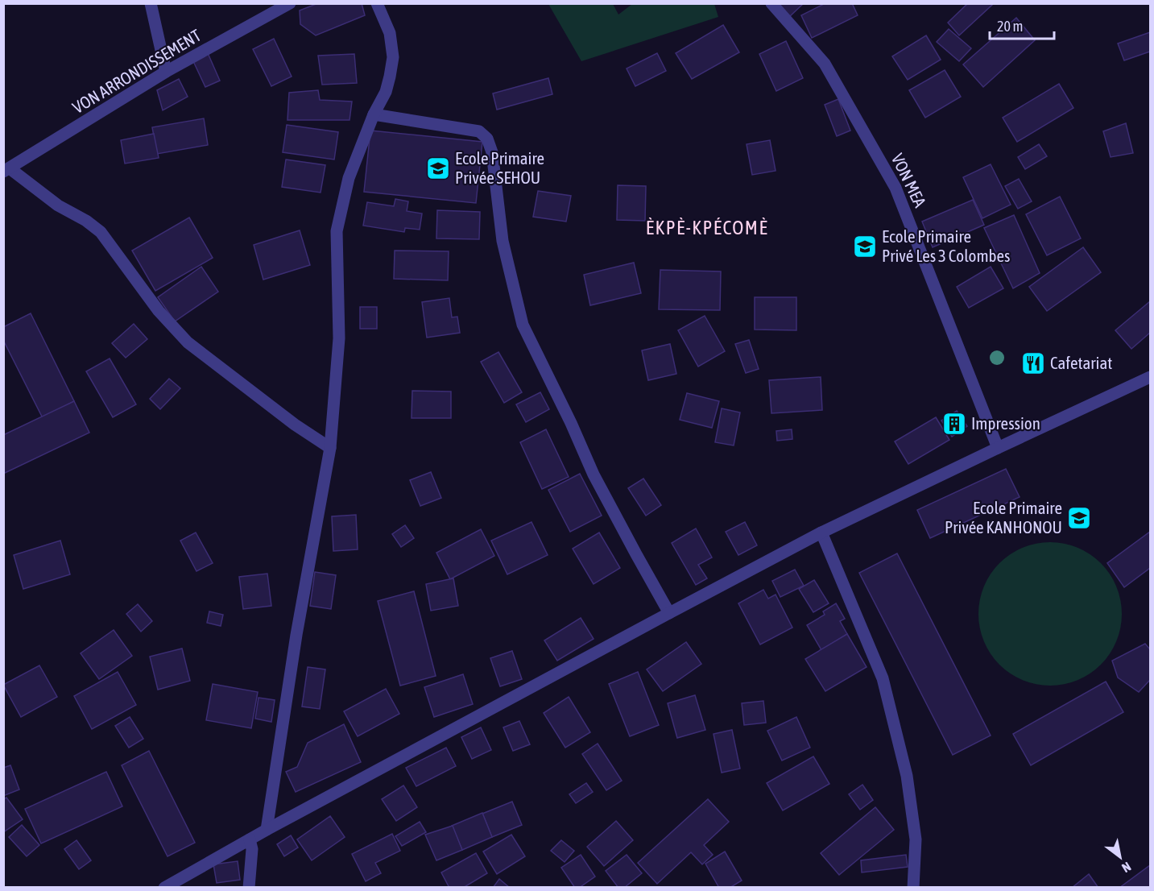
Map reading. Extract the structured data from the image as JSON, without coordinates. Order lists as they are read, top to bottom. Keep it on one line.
{"streets":{"street":["VON ARRONDISSEMENT","VON MEA"]},"districts":["ÈKPÈ-KPÉCOMÈ"],"places":{"school or university":["Ecole Primaire Privée SEHOU","Ecole Primaire Privé Les 3 Colombes","Ecole Primaire Privée KANHONOU"],"restaurant":["Cafetariat"],"building":["Impression"]},"scale_bar":"20 m","north":"bottom right"}
